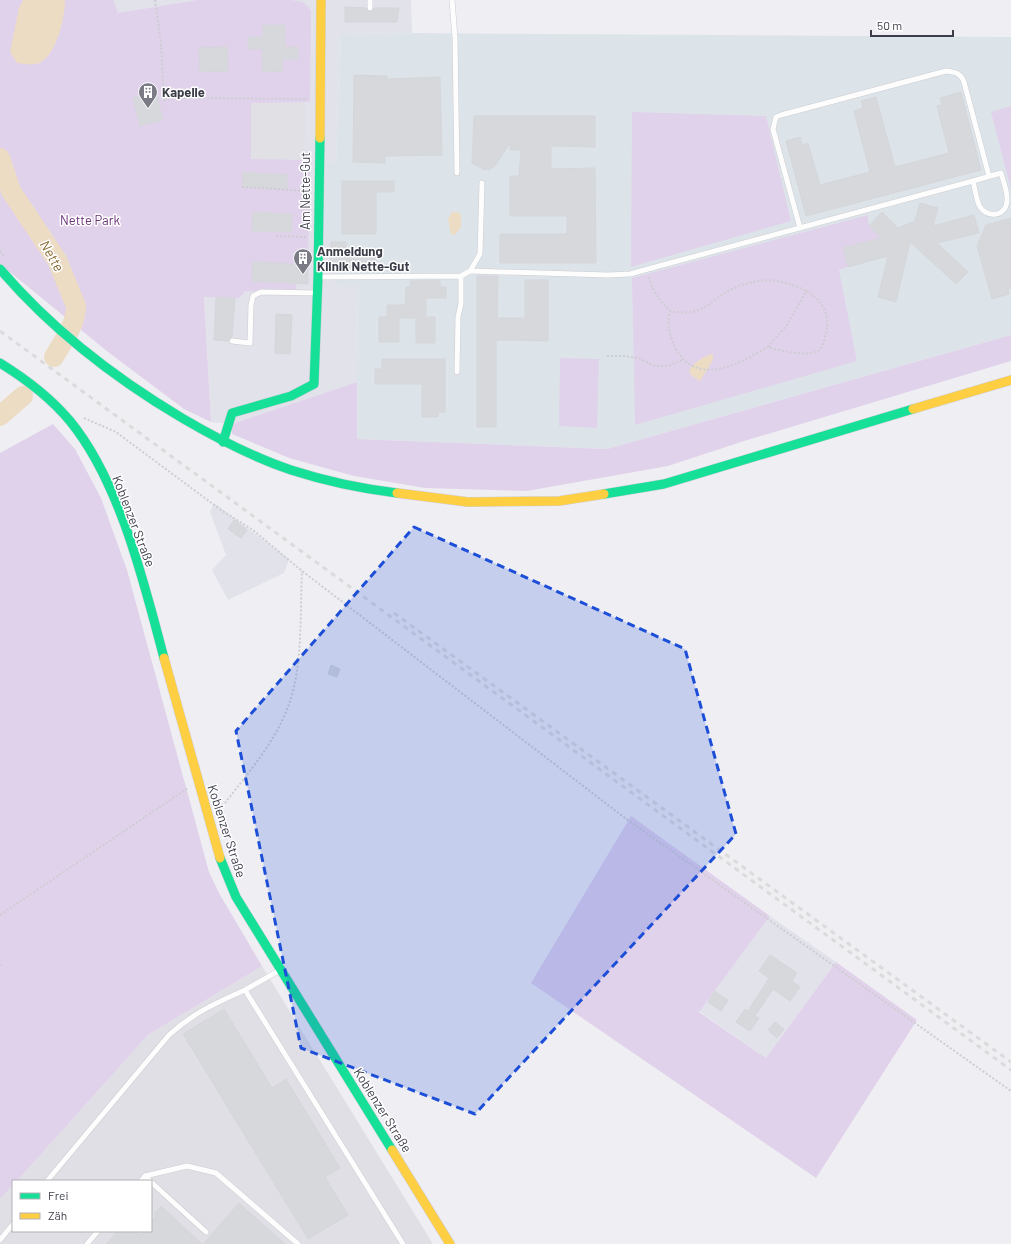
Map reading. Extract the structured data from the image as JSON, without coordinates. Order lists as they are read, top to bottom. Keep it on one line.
{"streets":{"street":["Am Nette-Gut","Koblenzer Straße"]},"water":["Nette"],"parks":["Nette Park"],"places":{"building":["Kapelle","Anmeldung Klinik Nette-Gut"]},"legend":["Frei","Zäh"],"scale_bar":"50 m"}
